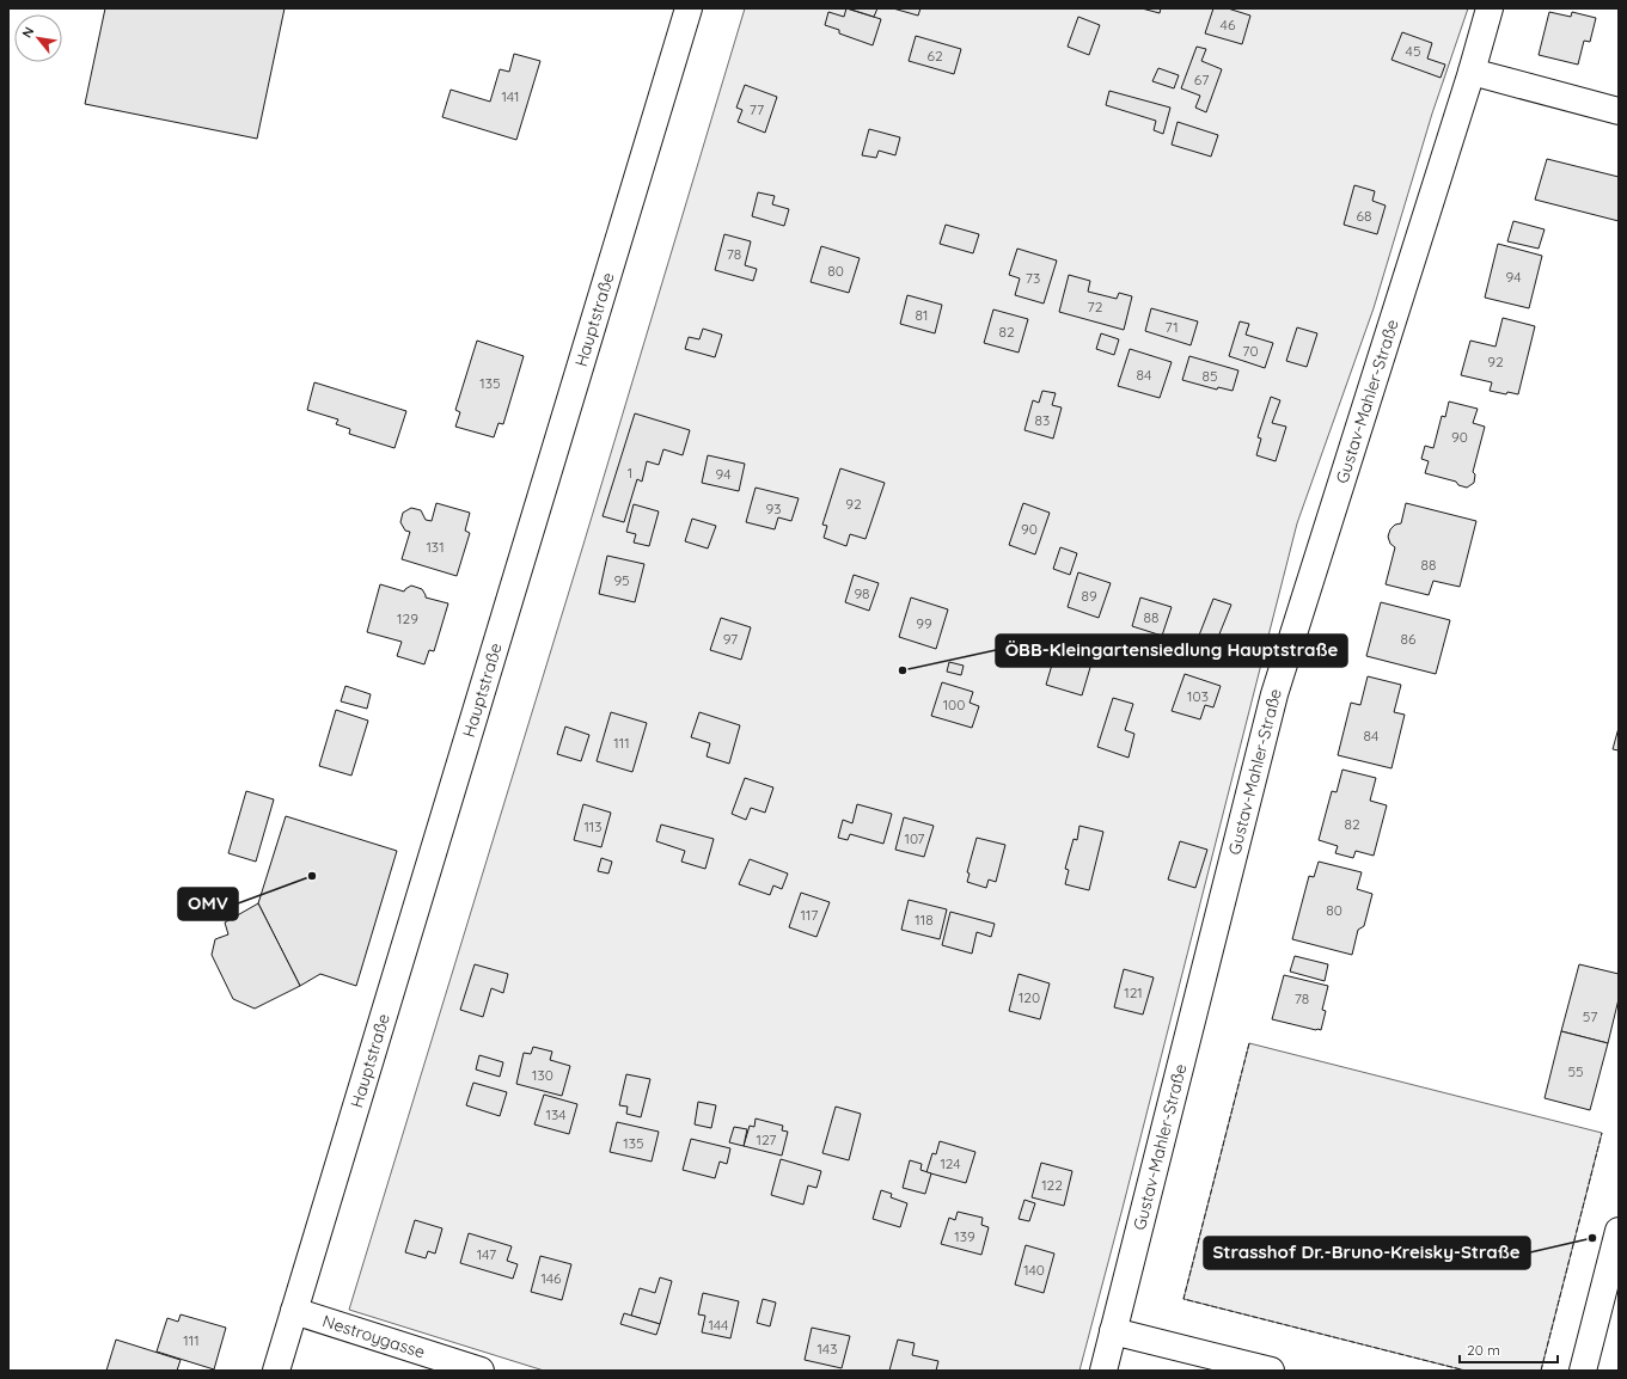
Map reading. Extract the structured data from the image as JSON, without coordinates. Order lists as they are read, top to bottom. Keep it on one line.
{"streets":{"street":["Hauptstraße","Gustav-Mahler-Straße","Nestroygasse"]},"crossings":[["Hauptstraße","Nestroygasse"]],"places":["ÖBB-Kleingartensiedlung Hauptstraße","OMV","Strasshof Dr.-Bruno-Kreisky-Straße"],"house_numbers":["46","45","62","67","141","77","68","78","80","94","73","72","81","71","82","70","92","84","85","135","83","90","1","94","92","93","90","131","88","95","98","89","88","129","99","97","86","103","100","84","111","82","113","107","80","117","118","121","120","78","57","55","130","134","127","135","124","122","139","147","140","146","144","111","143"],"scale_bar":"20 m","north":"top left"}
